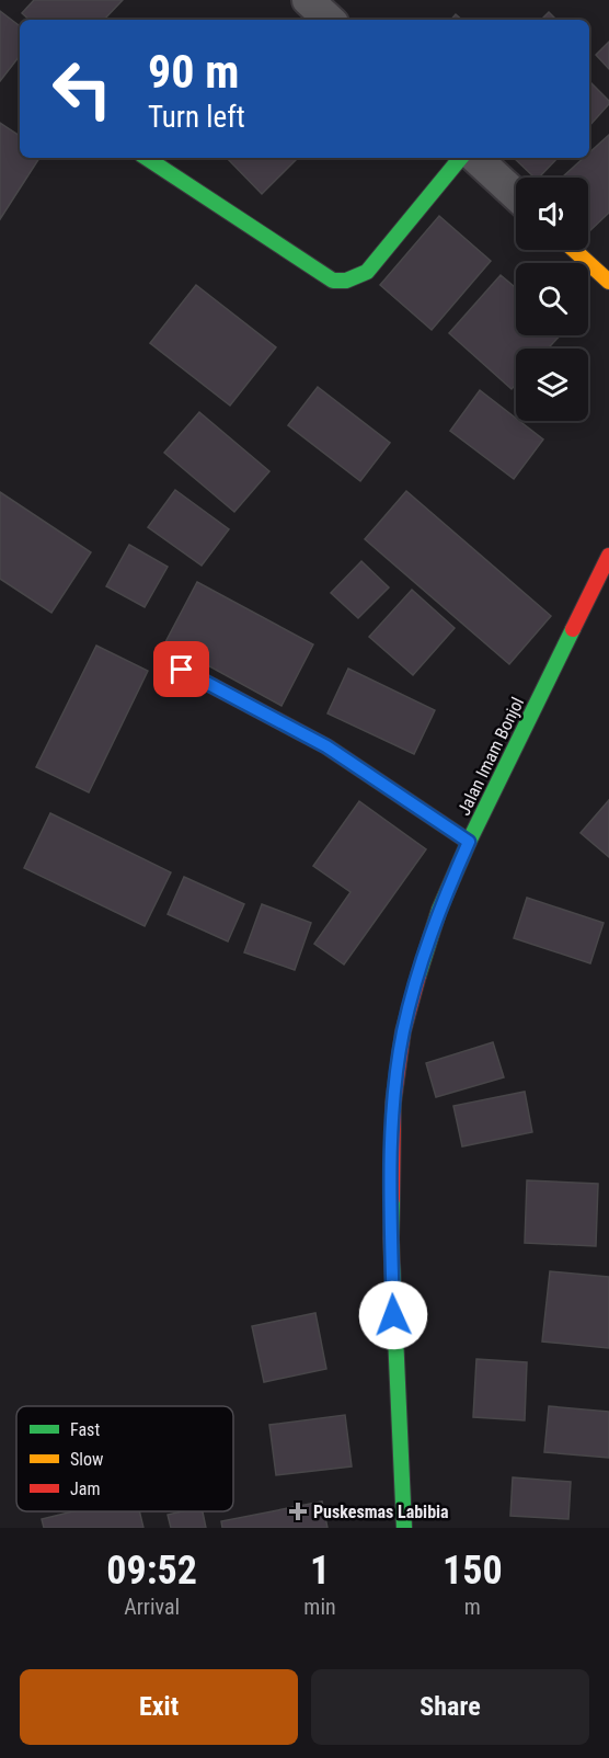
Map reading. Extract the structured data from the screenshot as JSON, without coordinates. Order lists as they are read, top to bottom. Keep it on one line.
{"streets":{"main road":["Jalan Imam Bonjol"]},"places":{"health":["Puskesmas Labibia"]},"legend":["Fast","Slow","Jam"],"page":{"turn":["90 m","Turn left"],"eta":["09:52","Arrival","1","min","150","m"],"buttons":["Exit","Share"]}}
